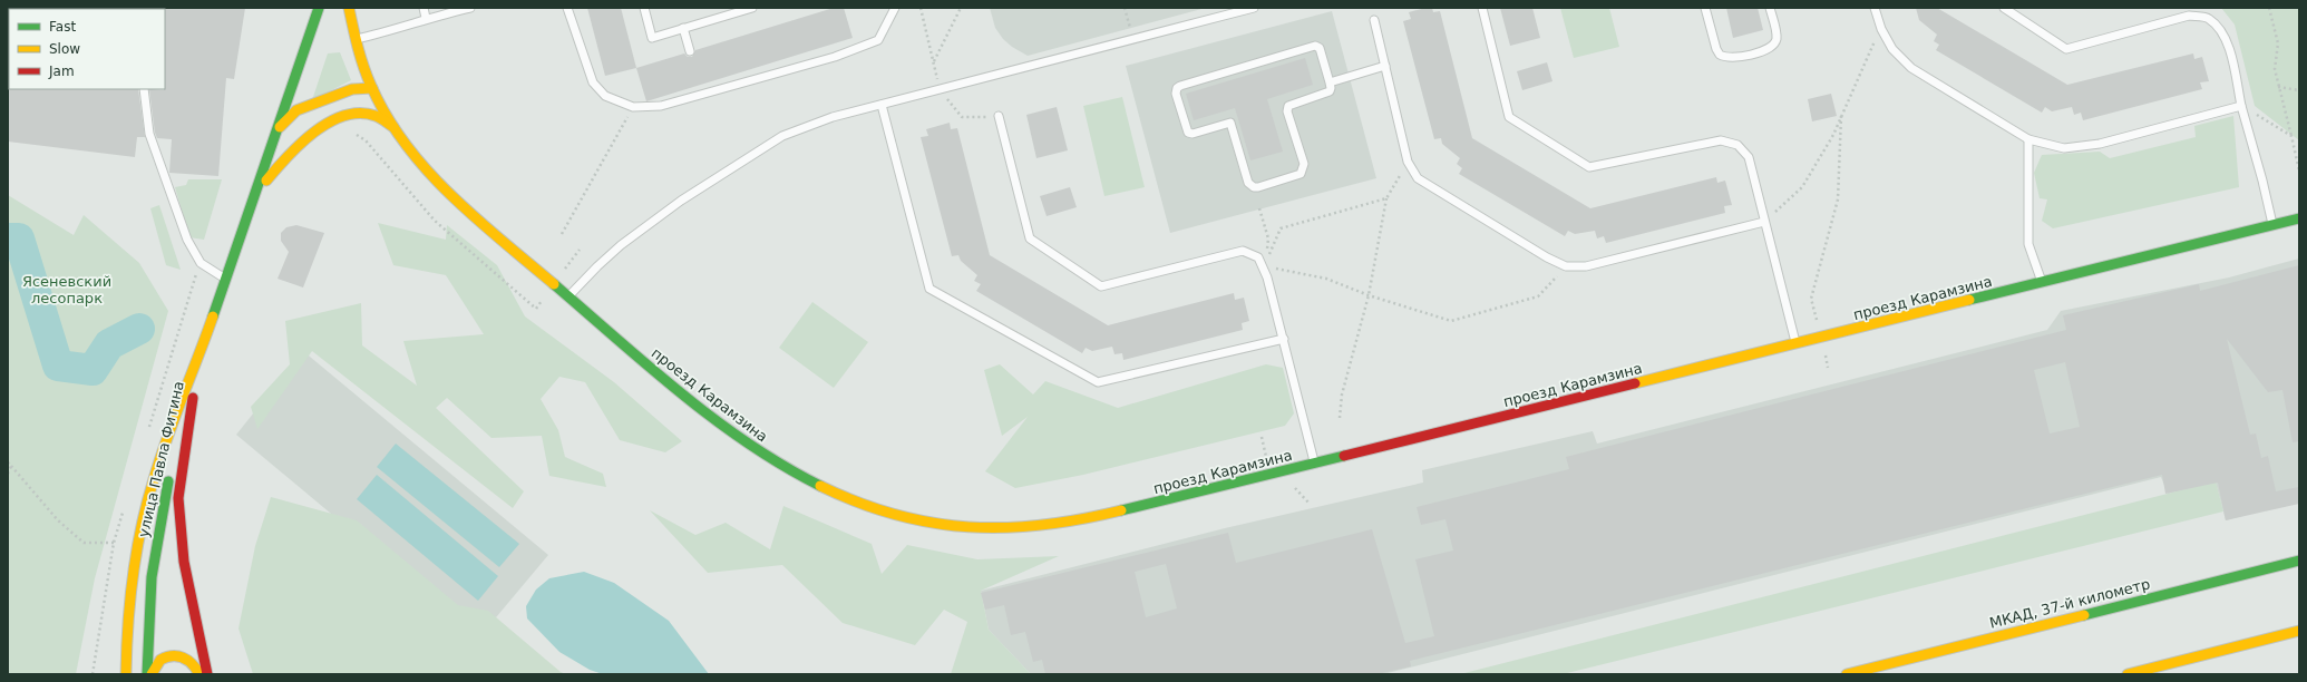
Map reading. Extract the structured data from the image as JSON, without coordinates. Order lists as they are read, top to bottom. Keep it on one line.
{"streets":{"main road":["проезд Карамзина","улица Павла Фитина","МКАД, 37-й километр"]},"crossings":[["проезд Карамзина","улица Павла Фитина"]],"parks":["Ясеневский лесопарк"],"legend":["Fast","Slow","Jam"]}
